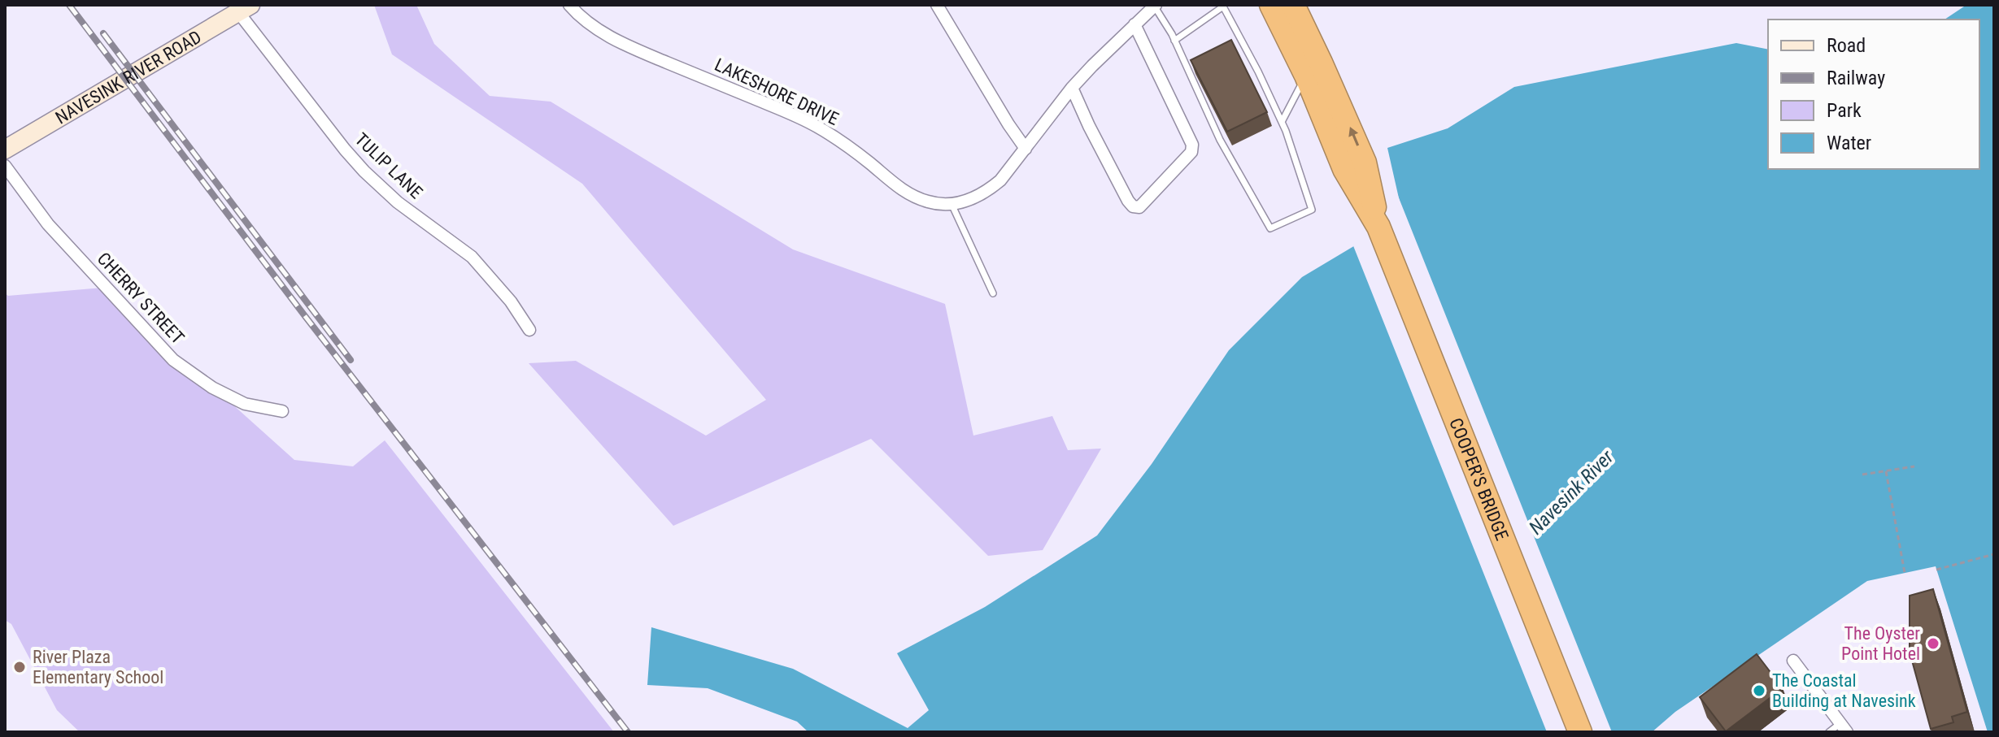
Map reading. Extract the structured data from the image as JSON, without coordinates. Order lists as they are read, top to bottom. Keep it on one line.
{"streets":{"highway":["COOPER'S BRIDGE"],"main road":["NAVESINK RIVER ROAD"],"street":["LAKESHORE DRIVE","TULIP LANE","CHERRY STREET"]},"crossings":[["NAVESINK RIVER ROAD","TULIP LANE"]],"water":["Navesink River"],"places":["The Oyster Point Hotel","River Plaza Elementary School","The Coastal Building at Navesink"],"legend":["Road","Railway","Park","Water"]}
